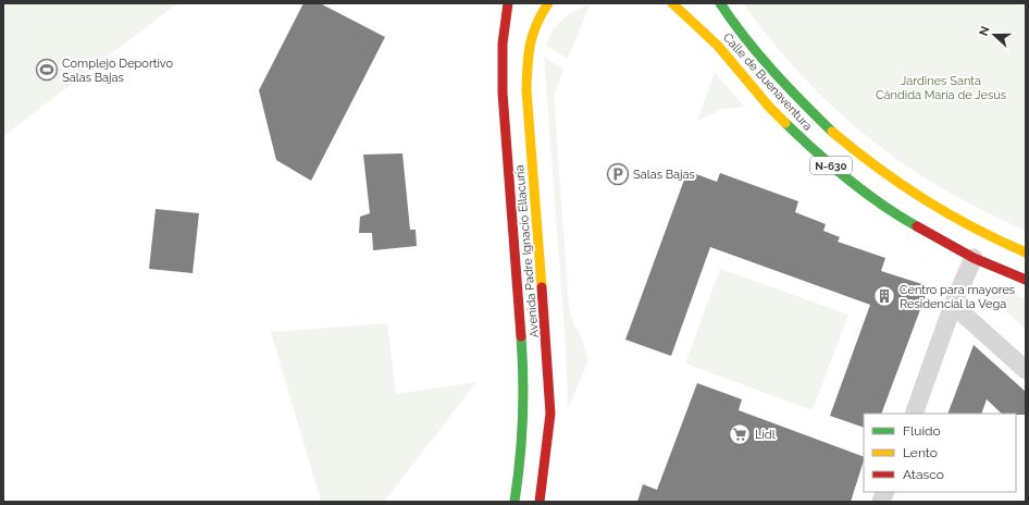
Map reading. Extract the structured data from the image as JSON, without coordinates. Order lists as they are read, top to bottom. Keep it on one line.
{"streets":{"main road":["Calle de Buenaventura","N-630","Avenida Padre Ignacio Ellacuría"]},"parks":["Jardines Santa Cándida María de Jesús"],"places":{"sports":["Complejo Deportivo Salas Bajas"],"parking":["Salas Bajas"],"building":["Centro para mayores Residencial la Vega"],"supermarket":["Lidl"]},"legend":["Fluido","Lento","Atasco"],"north":"left"}
